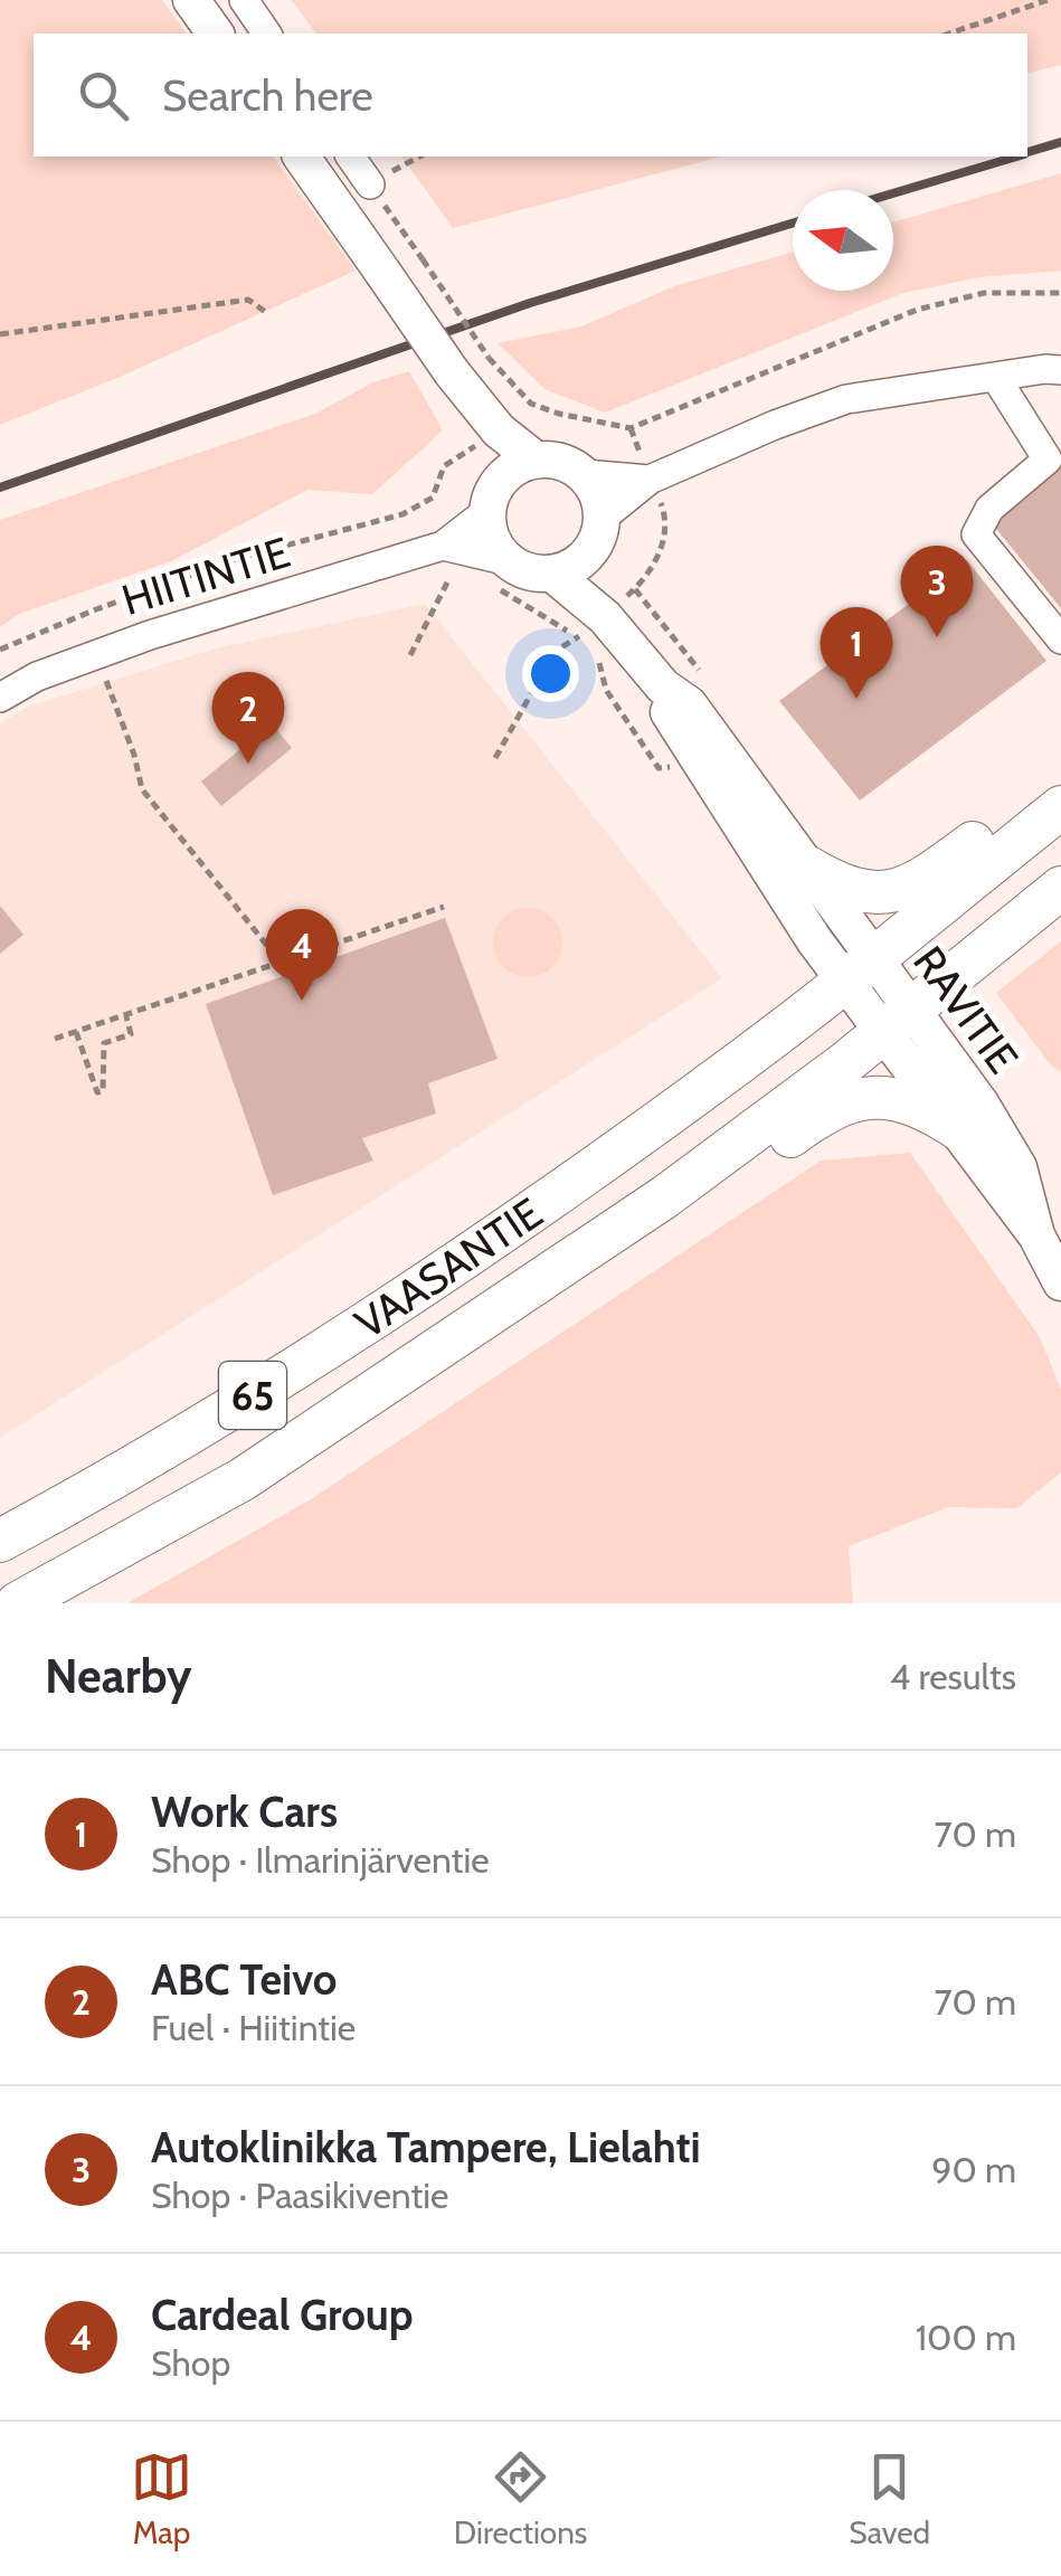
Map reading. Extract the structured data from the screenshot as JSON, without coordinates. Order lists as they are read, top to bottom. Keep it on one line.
{"streets":{"highway":["VAASANTIE","65"],"main road":["RAVITIE"],"street":["HIITINTIE"]},"crossings":[["RAVITIE","VAASANTIE"],["RAVITIE","65"],["VAASANTIE","65"]],"north":"left","page":{"search":"Search here","pins":["3","1","2","4"],"heading":["Nearby","4 results"],"list":[{"mark":"1","name":"Work Cars","note":"Shop · Ilmarinjärventie","value":"70 m"},{"mark":"2","name":"ABC Teivo","note":"Fuel · Hiitintie","value":"70 m"},{"mark":"3","name":"Autoklinikka Tampere, Lielahti","note":"Shop · Paasikiventie","value":"90 m"},{"mark":"4","name":"Cardeal Group","note":"Shop","value":"100 m"}],"nav":["Map","Directions","Saved"]}}
